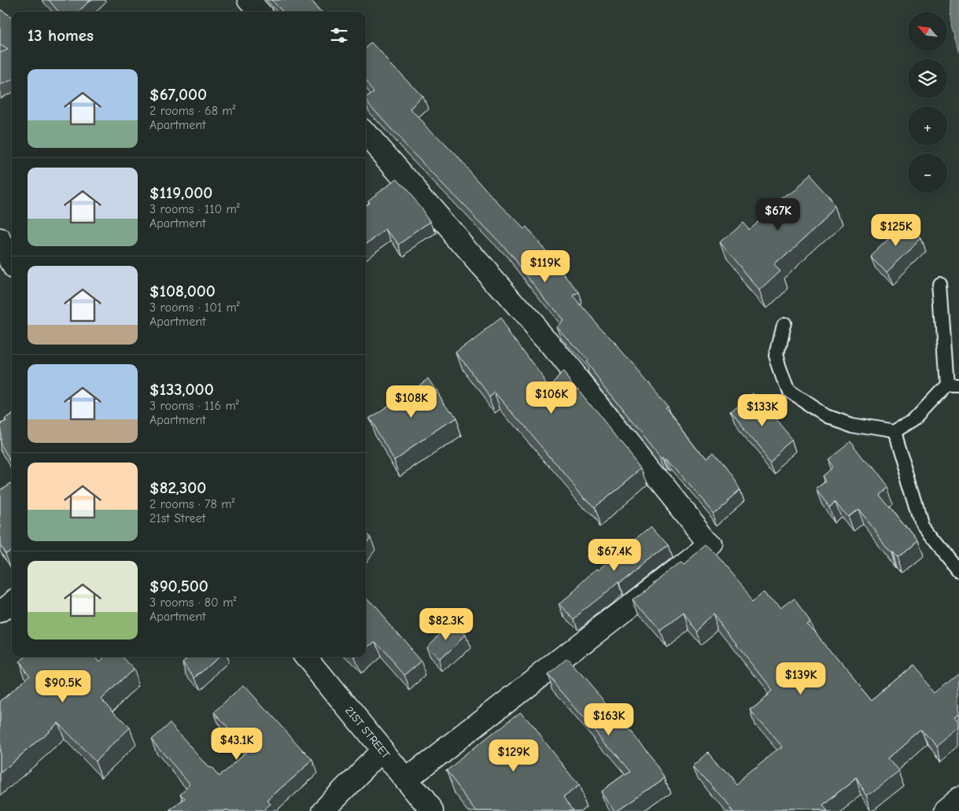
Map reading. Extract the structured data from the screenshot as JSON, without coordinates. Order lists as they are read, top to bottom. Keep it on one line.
{"streets":{"street":["21ST STREET"]},"north":"top left","page":{"map_buttons":["+","−"],"heading":"13 homes","list":[{"name":"$67,000","note":"2 rooms · 68 m² · Apartment"},{"name":"$119,000","note":"3 rooms · 110 m² · Apartment"},{"name":"$108,000","note":"3 rooms · 101 m² · Apartment"},{"name":"$133,000","note":"3 rooms · 116 m² · Apartment"},{"name":"$82,300","note":"2 rooms · 78 m² · 21st Street"},{"name":"$90,500","note":"3 rooms · 80 m² · Apartment"}],"price":["$67K","$125K","$119K","$106K","$108K","$133K","$67.4K","$82.3K","$139K","$90.5K","$163K","$43.1K","$129K"]}}
